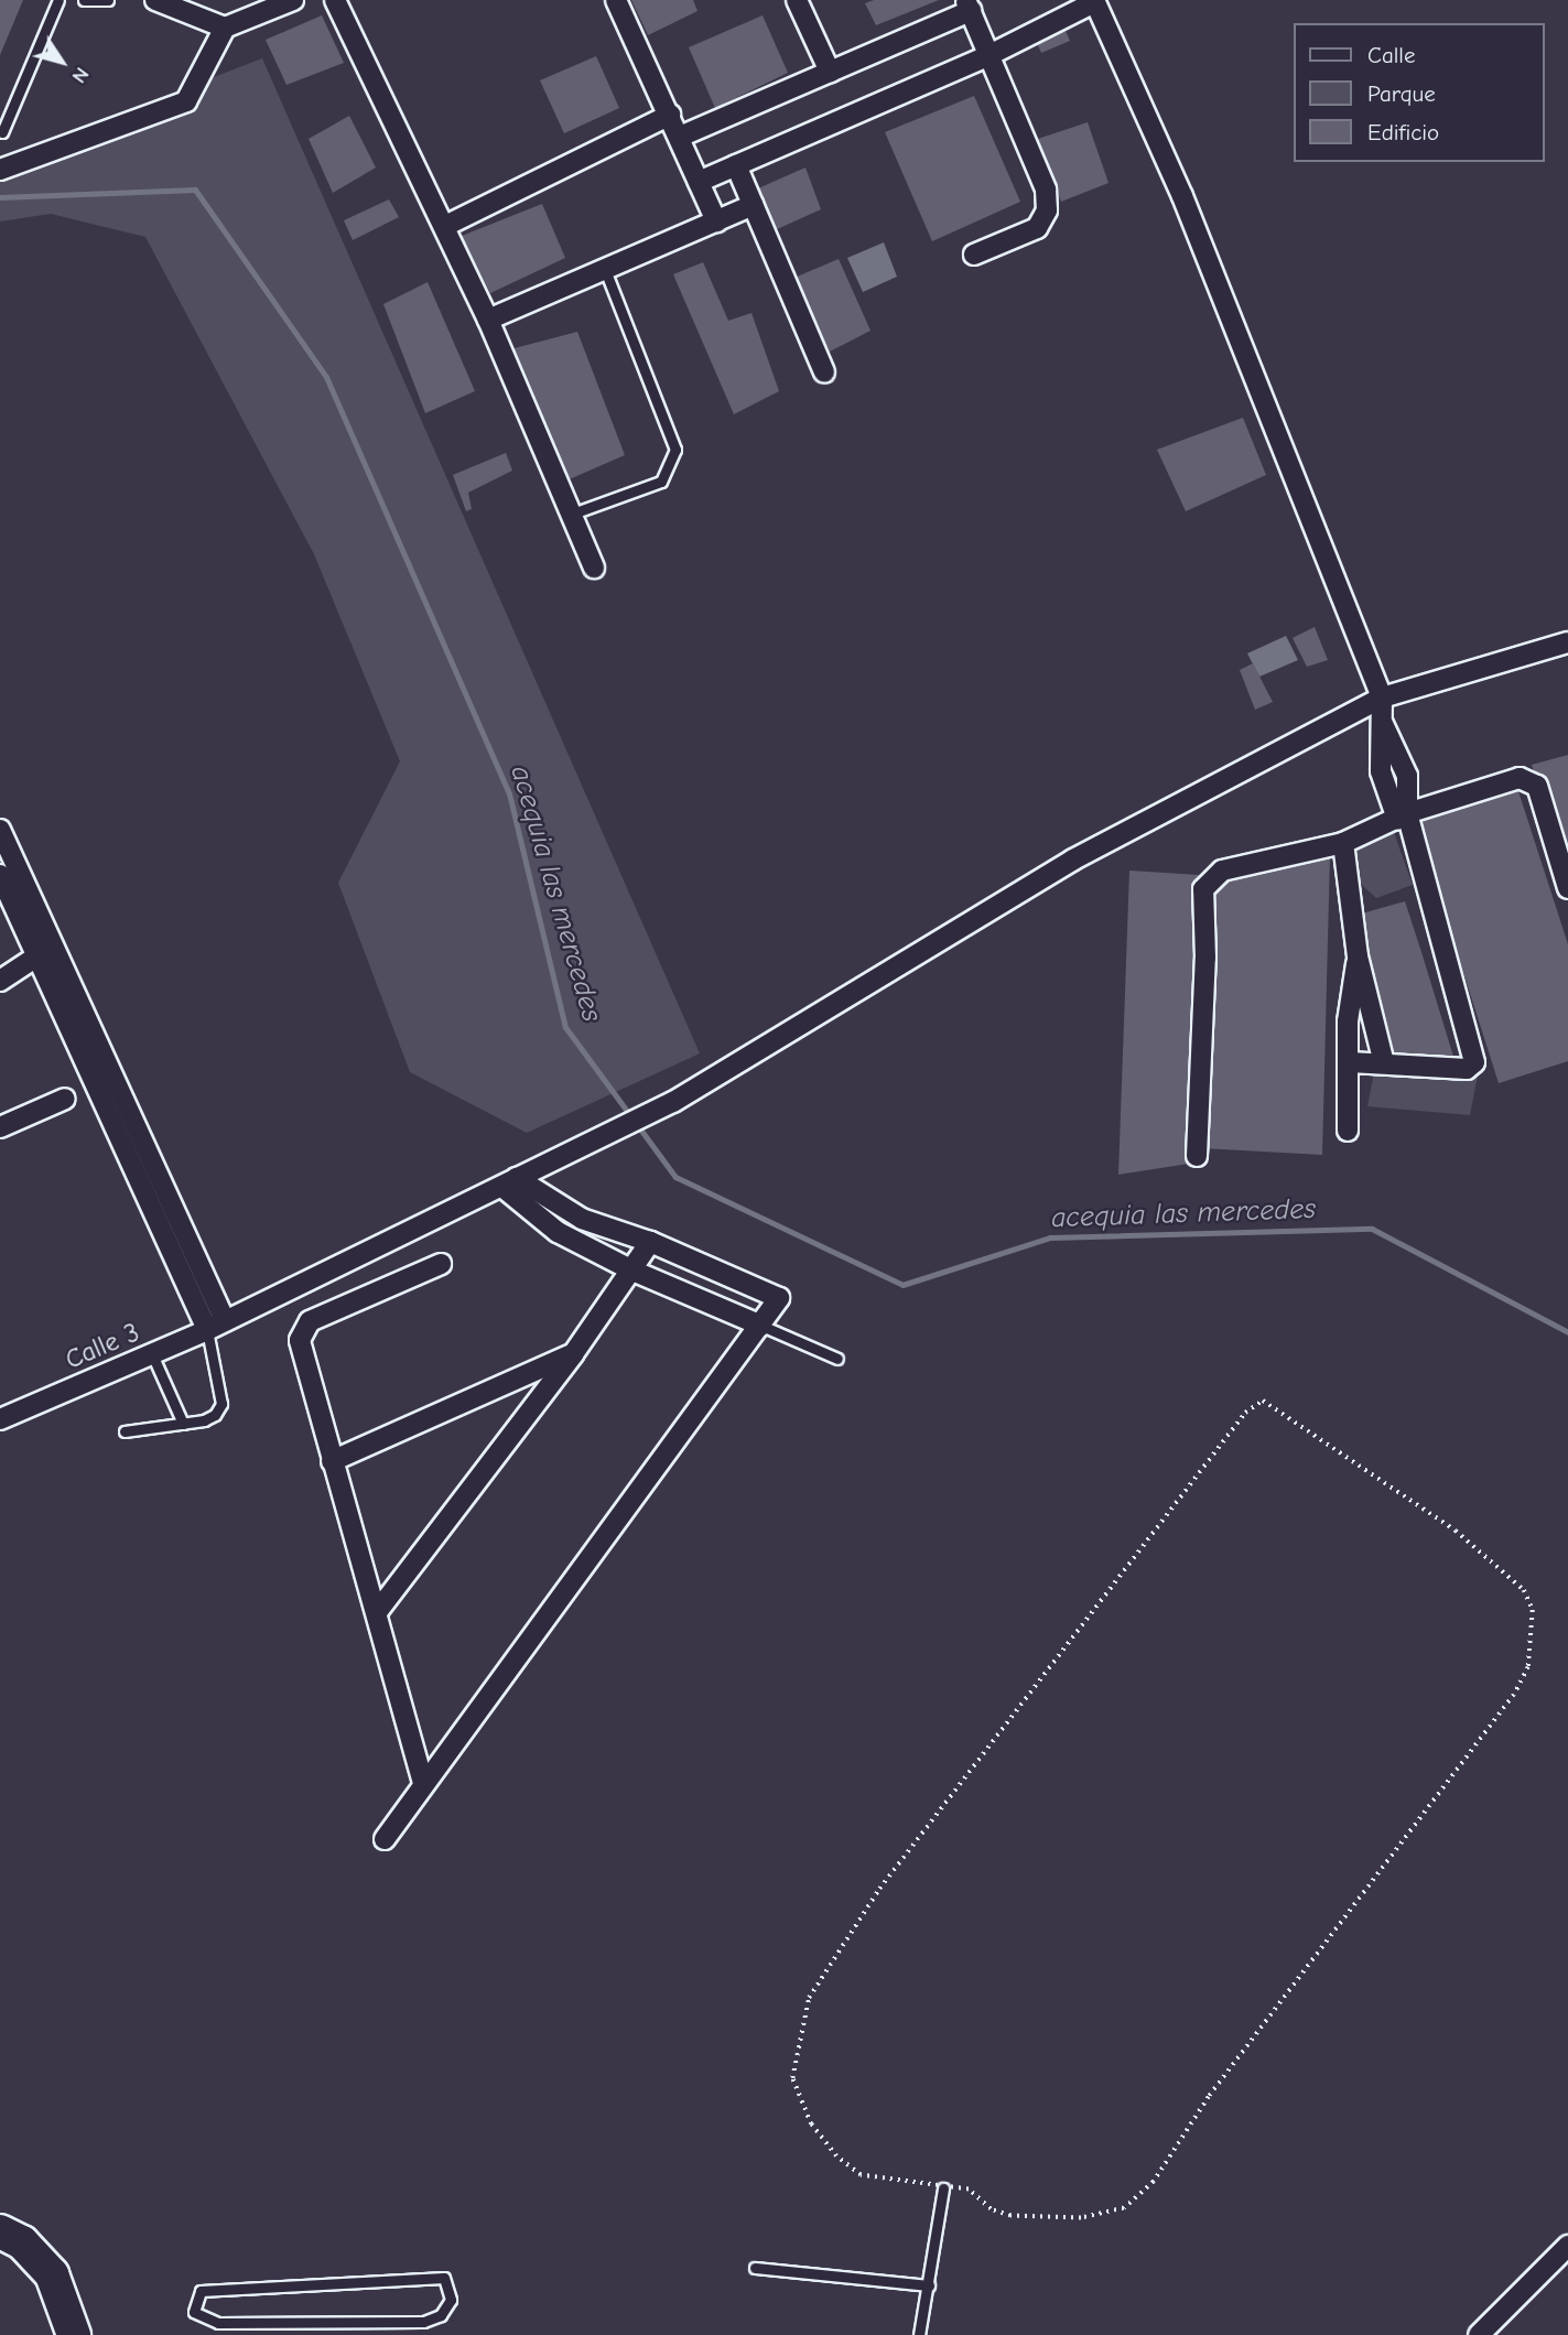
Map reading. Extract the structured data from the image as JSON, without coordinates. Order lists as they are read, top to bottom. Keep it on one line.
{"streets":{"street":["Calle 3"]},"water":["acequia las mercedes"],"legend":["Calle","Parque","Edificio"],"north":"bottom right"}
